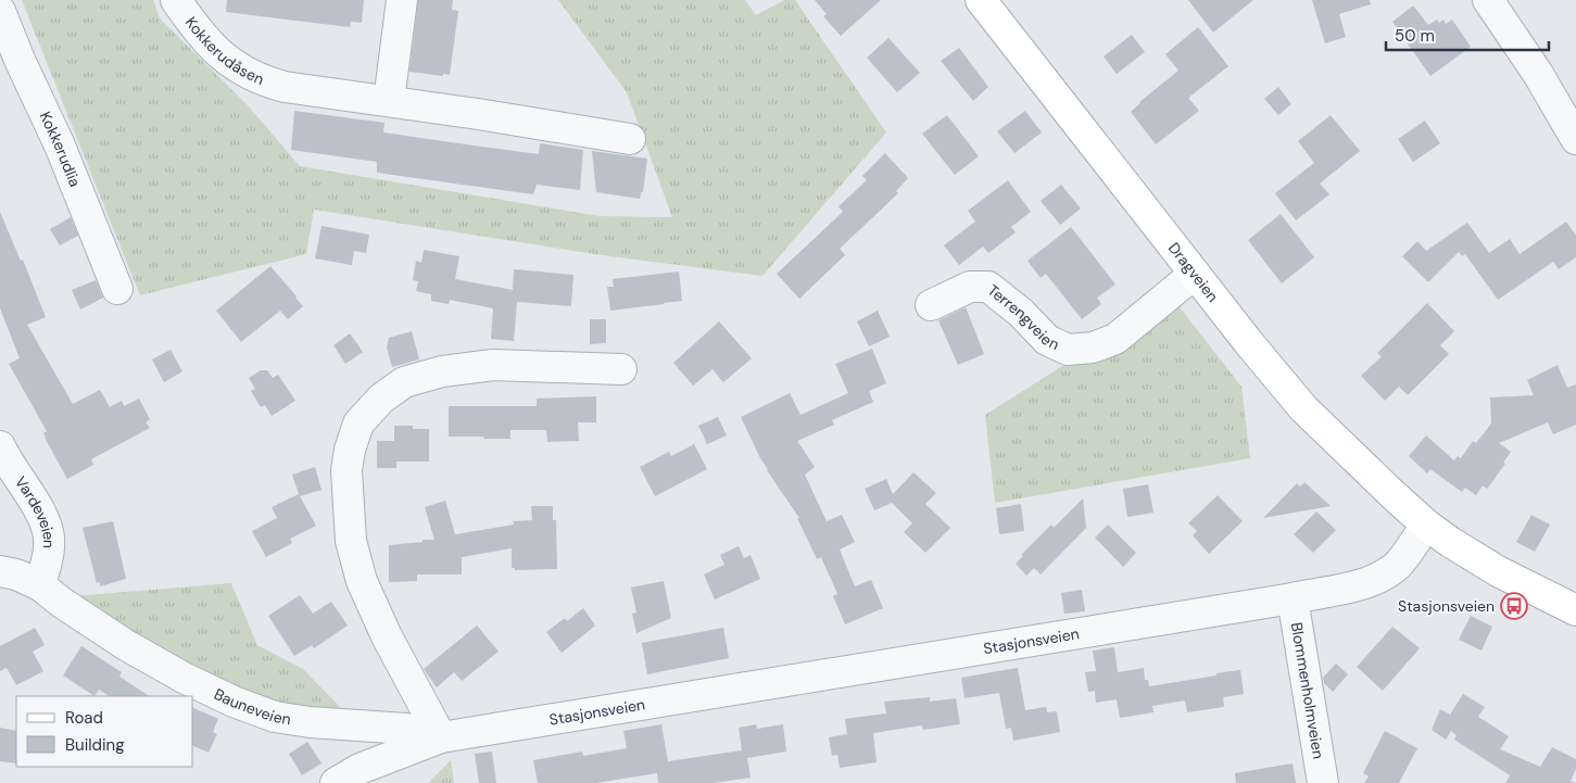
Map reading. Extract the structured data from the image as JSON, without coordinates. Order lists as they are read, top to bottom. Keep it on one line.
{"streets":{"main road":["Dragveien"],"street":["Kokkerudåsen","Kokkerudlia","Terrengveien","Vardeveien","Stasjonsveien","Blommenholmveien","Bauneveien"]},"crossings":[["Dragveien","Terrengveien"],["Dragveien","Stasjonsveien"],["Vardeveien","Bauneveien"],["Stasjonsveien","Blommenholmveien"],["Stasjonsveien","Bauneveien"]],"places":{"bus stop":["Stasjonsveien"]},"legend":["Road","Building"],"scale_bar":"50 m"}
